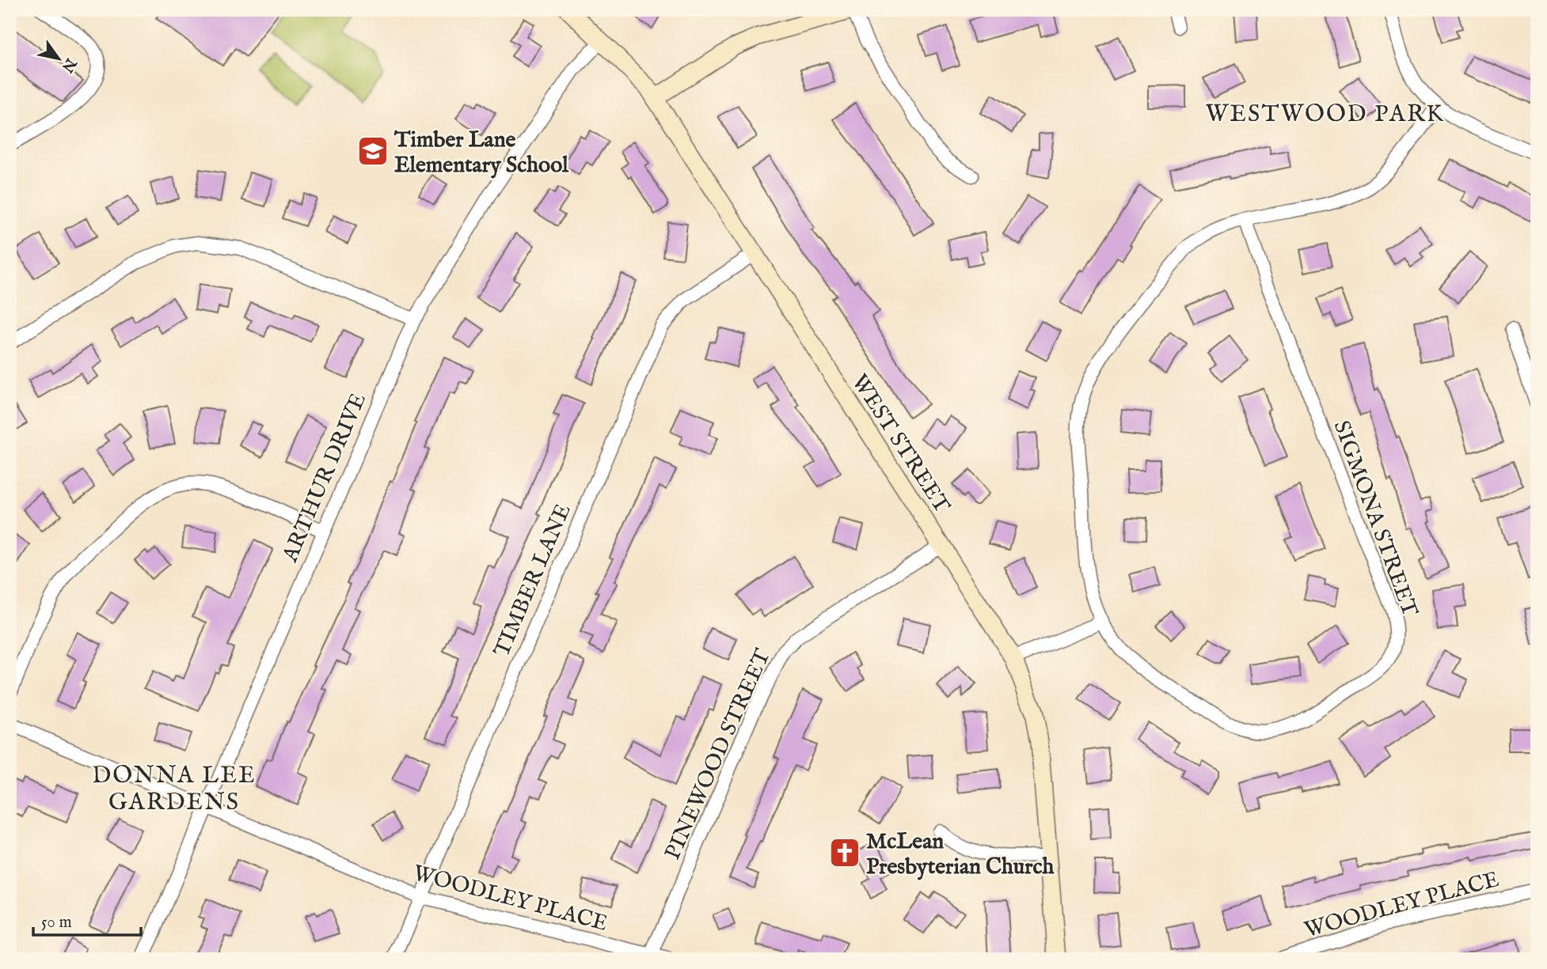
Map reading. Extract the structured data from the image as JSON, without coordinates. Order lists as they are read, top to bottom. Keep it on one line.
{"streets":{"main road":["WEST STREET"],"street":["ARTHUR DRIVE","SIGMONA STREET","TIMBER LANE","PINEWOOD STREET","WOODLEY PLACE"]},"crossings":[["WEST STREET","ARTHUR DRIVE"],["WEST STREET","TIMBER LANE"],["WEST STREET","PINEWOOD STREET"],["ARTHUR DRIVE","WOODLEY PLACE"],["TIMBER LANE","WOODLEY PLACE"],["PINEWOOD STREET","WOODLEY PLACE"]],"districts":["WESTWOOD PARK","DONNA LEE GARDENS"],"places":{"school or university":["Timber Lane Elementary School"],"church":["McLean Presbyterian Church"]},"scale_bar":"50 m","north":"bottom right"}
